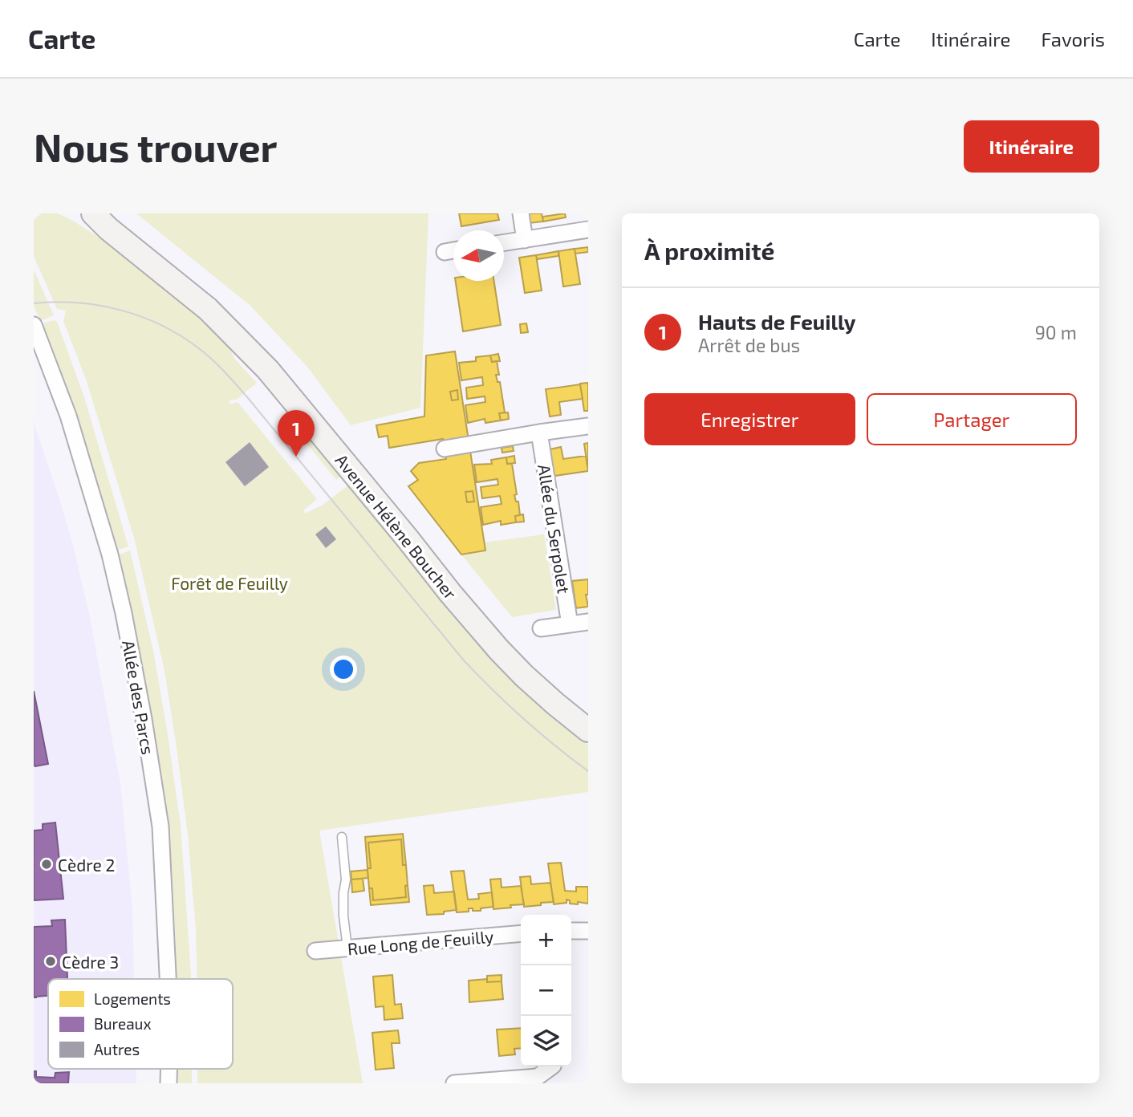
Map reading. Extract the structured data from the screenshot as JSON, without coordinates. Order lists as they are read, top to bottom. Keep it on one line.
{"streets":{"street":["Avenue Hélène Boucher","Allée du Serpolet","Allée des Parcs","Rue Long de Feuilly"]},"parks":["Forêt de Feuilly"],"places":["Cèdre 2","Cèdre 3"],"legend":["Logements","Bureaux","Autres"],"north":"left","page":{"header":"Carte","nav":["Carte","Itinéraire","Favoris"],"buttons":["Itinéraire",["Enregistrer","Partager"]],"title":"Nous trouver","heading":"À proximité","list":[{"mark":"1","name":"Hauts de Feuilly","note":"Arrêt de bus","value":"90 m"}],"pins":"1","map_buttons":["+","−"]}}
